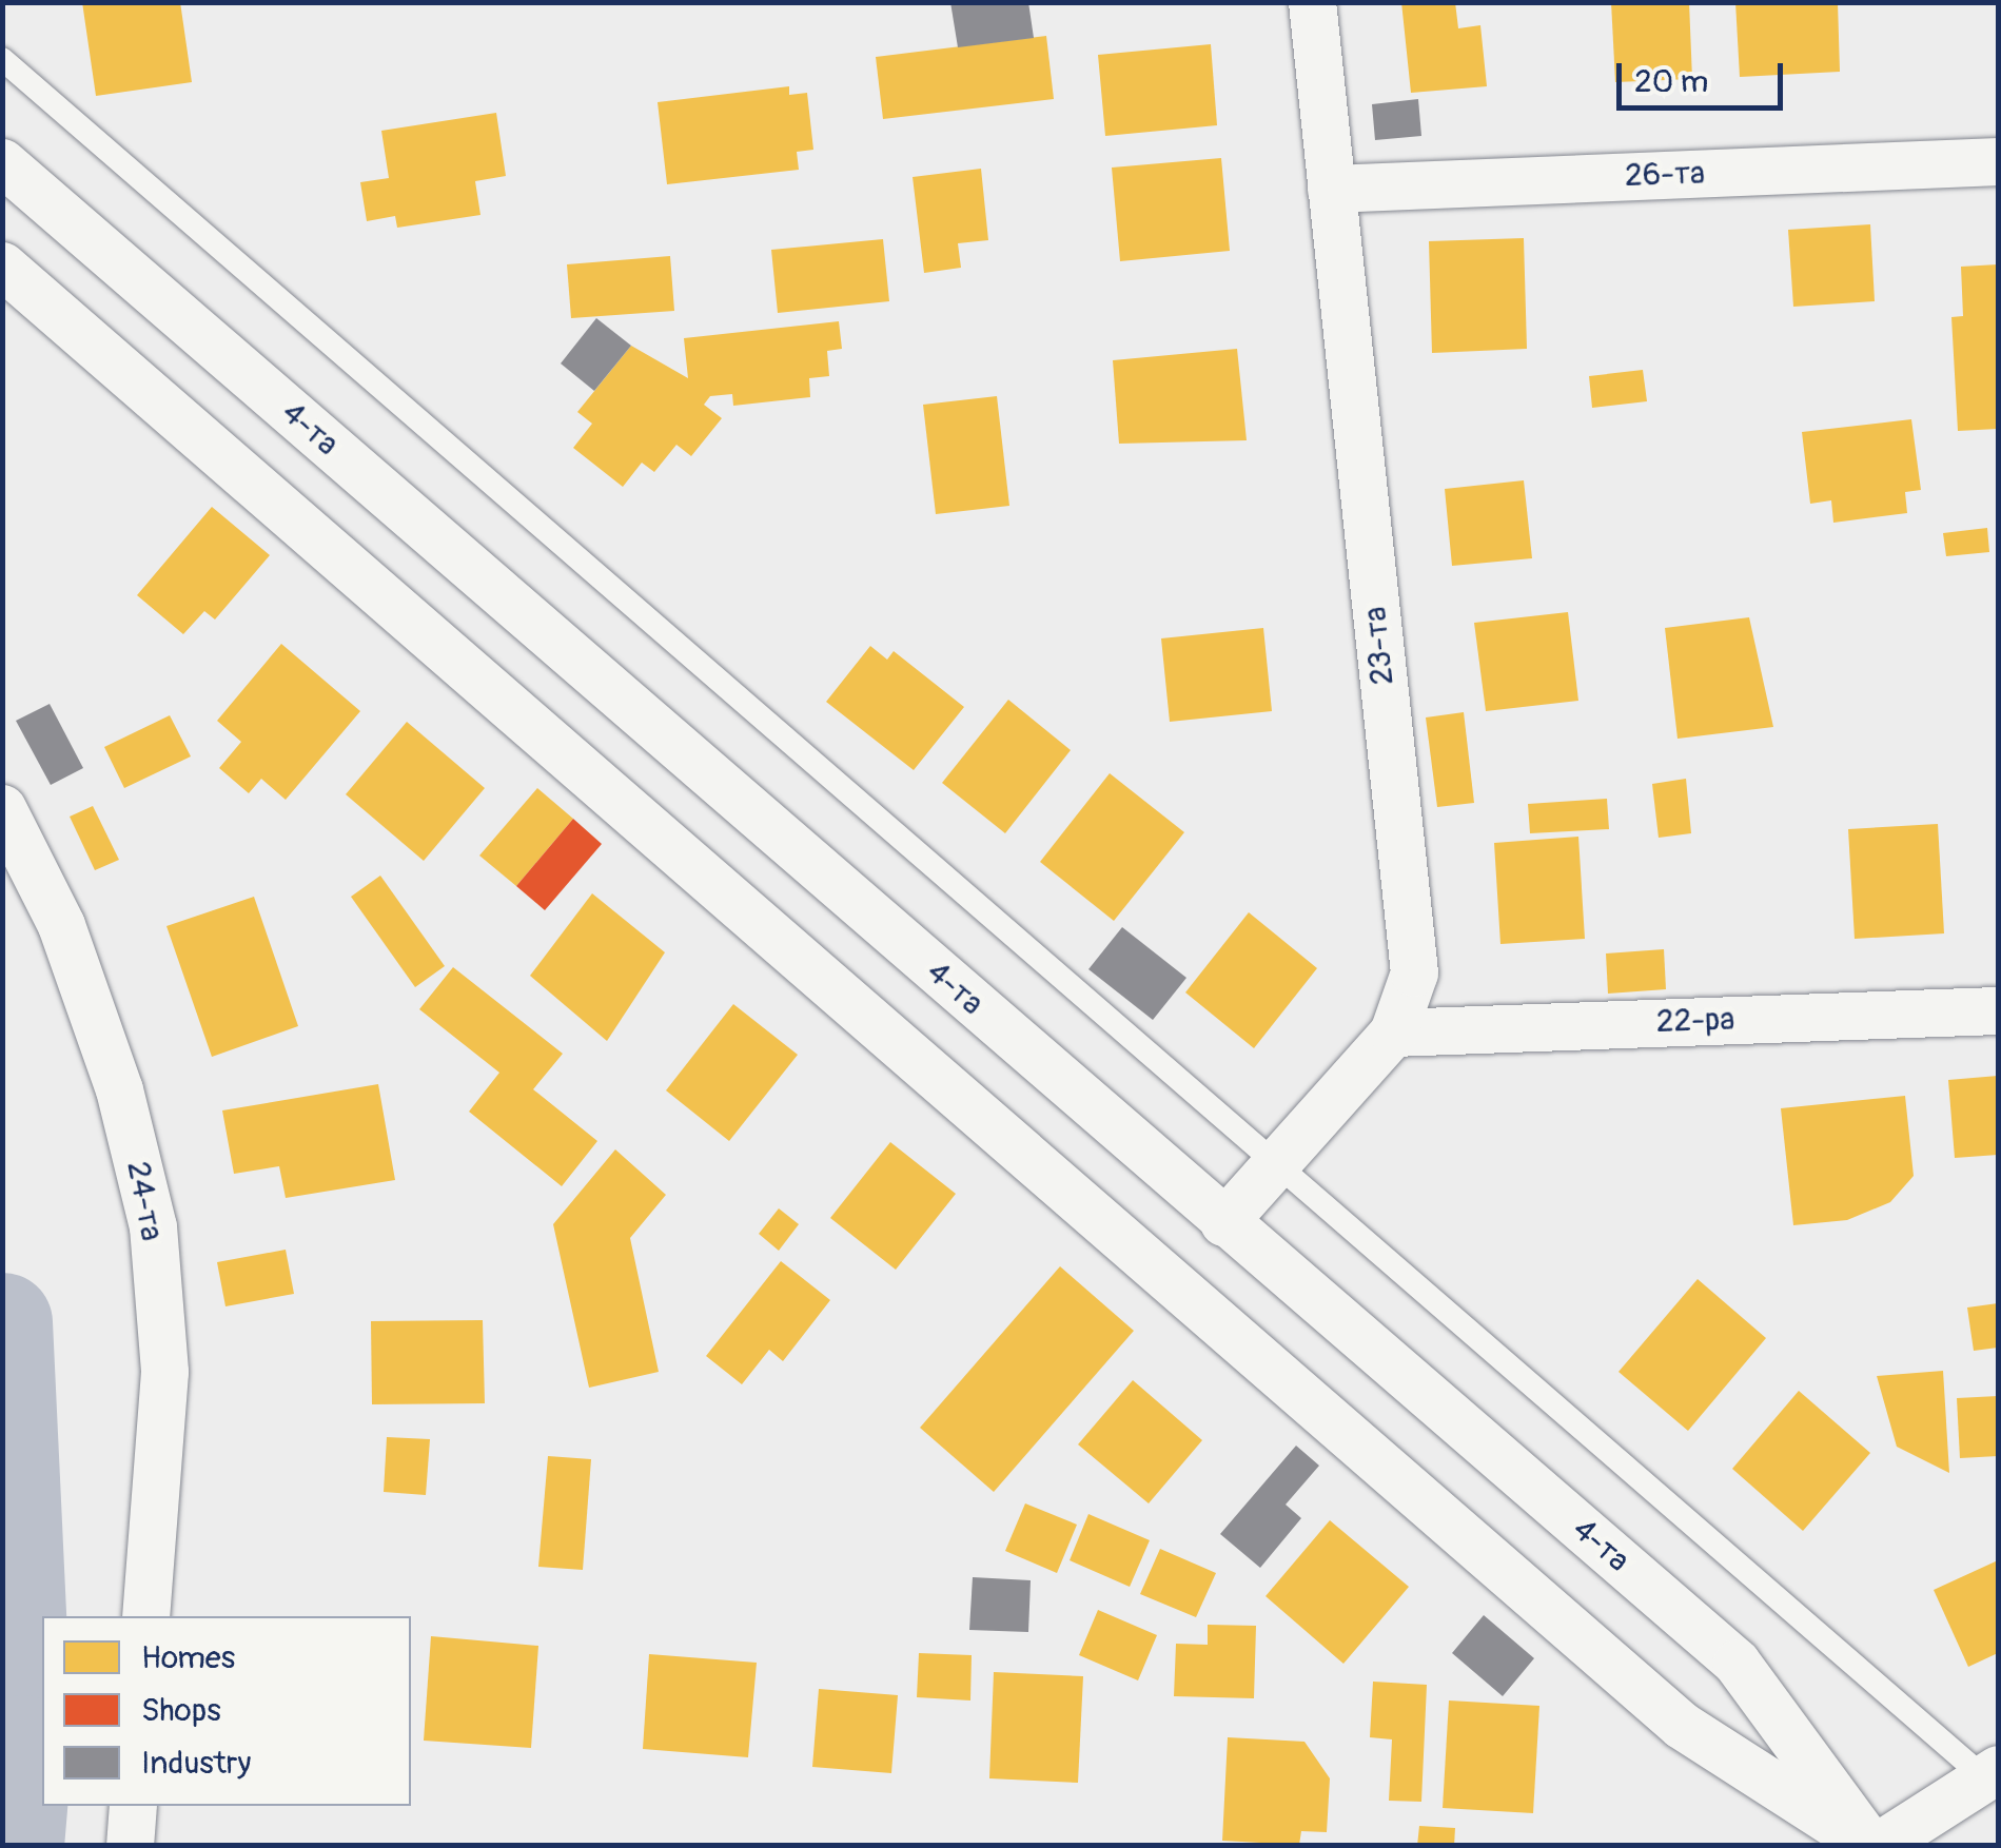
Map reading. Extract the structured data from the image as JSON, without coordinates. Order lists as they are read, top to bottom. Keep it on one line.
{"streets":{"street":["26-та","4-та","23-та","22-ра","24-та"]},"crossings":[["26-та","23-та"],["4-та","23-та"],["23-та","22-ра"]],"legend":["Homes","Shops","Industry"],"scale_bar":"20 m"}
